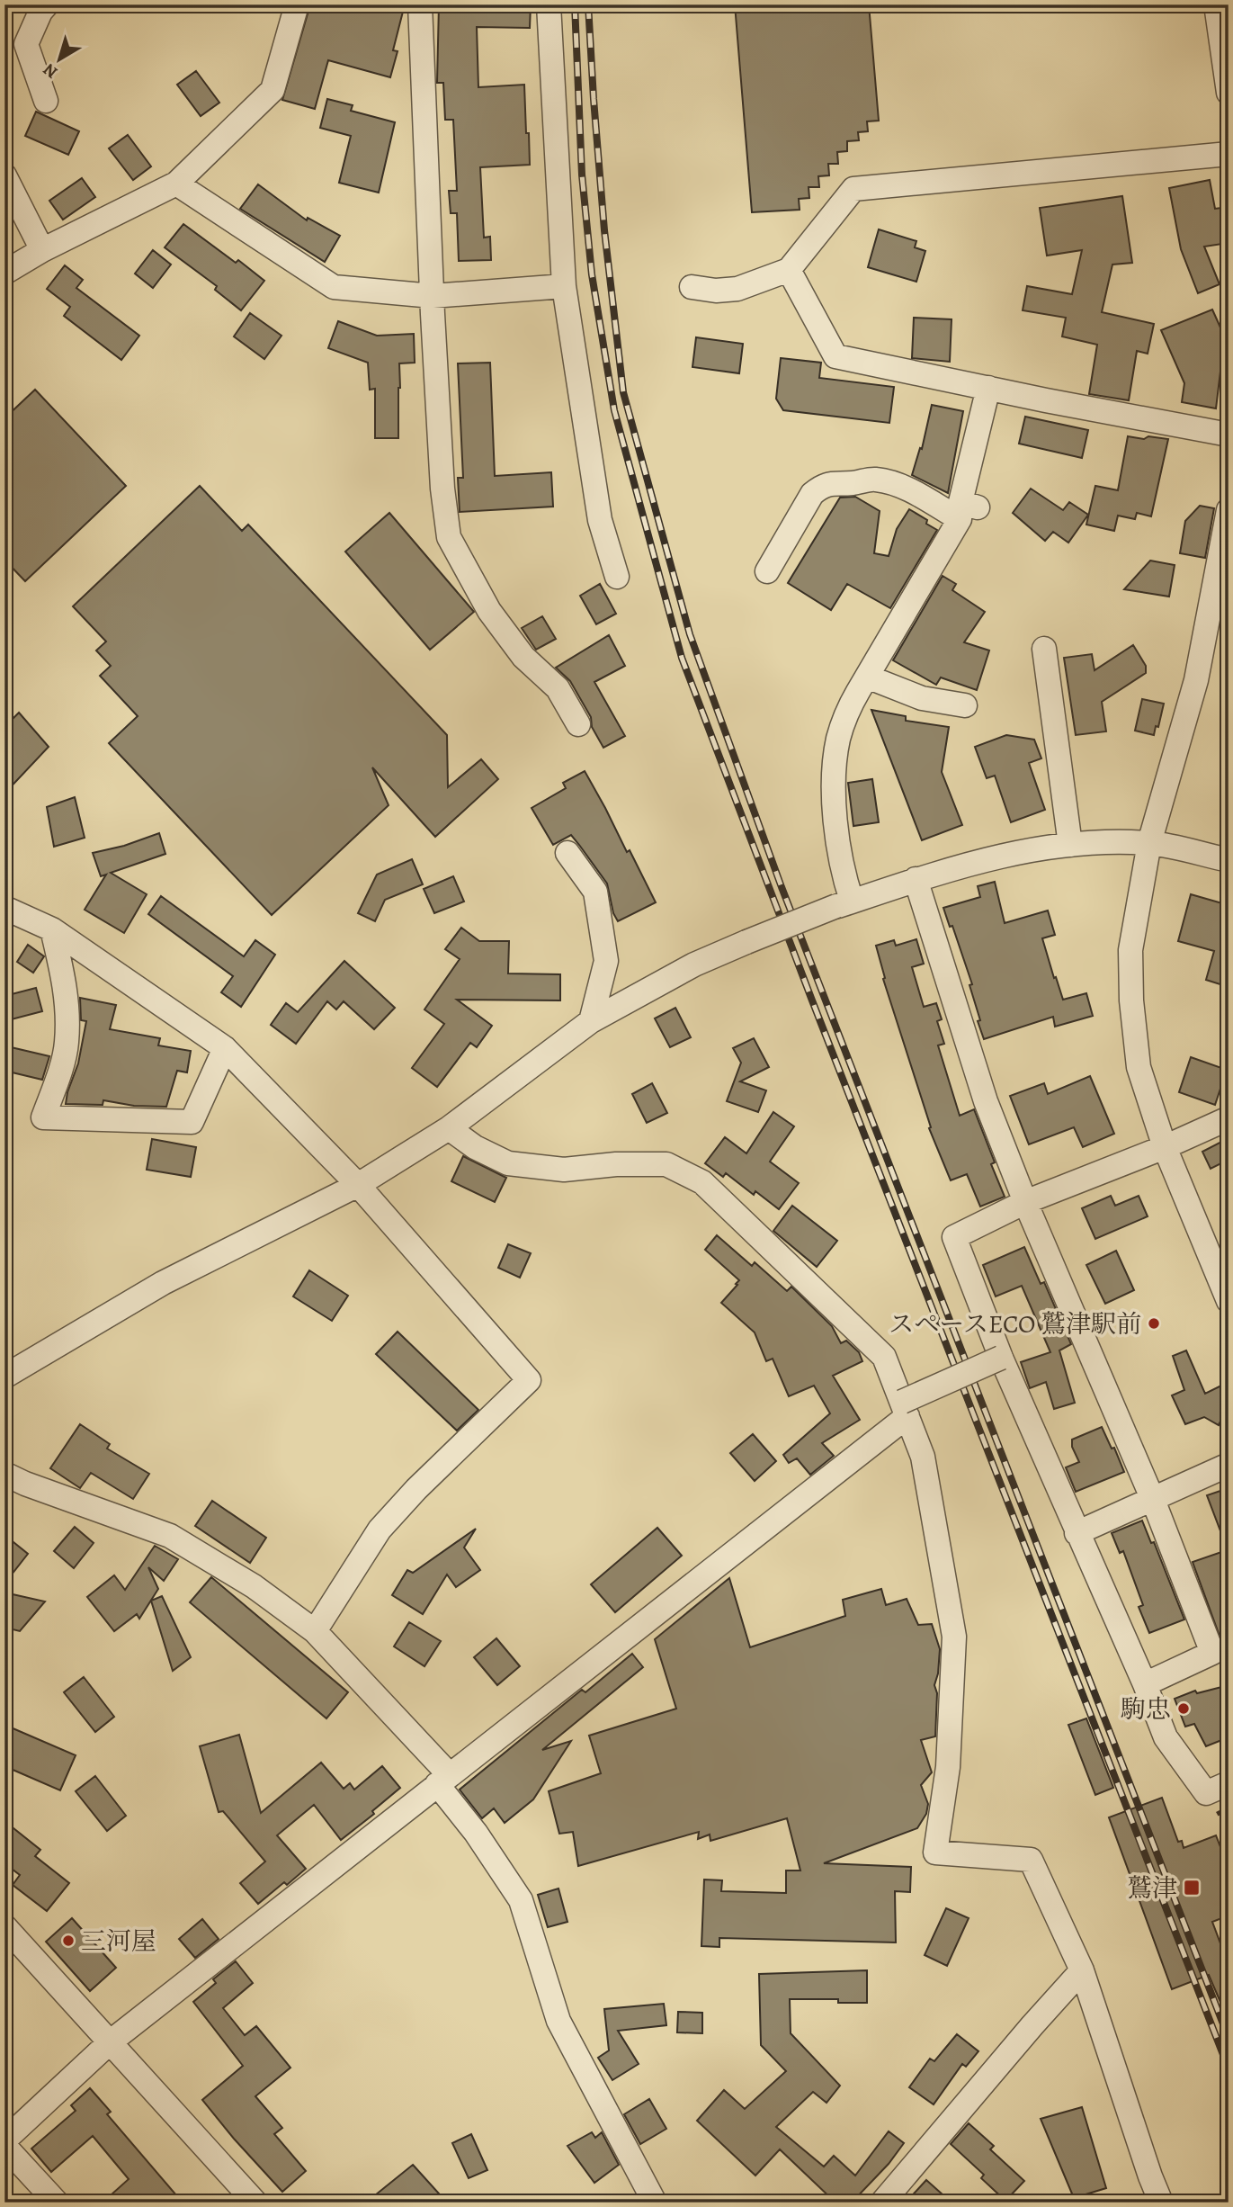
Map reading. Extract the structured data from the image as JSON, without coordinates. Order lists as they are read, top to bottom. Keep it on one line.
{"places":{"other":["スペースECO 鷲津駅前","駒忠","三河屋"],"transit":["鷲津"]},"north":"bottom left"}
